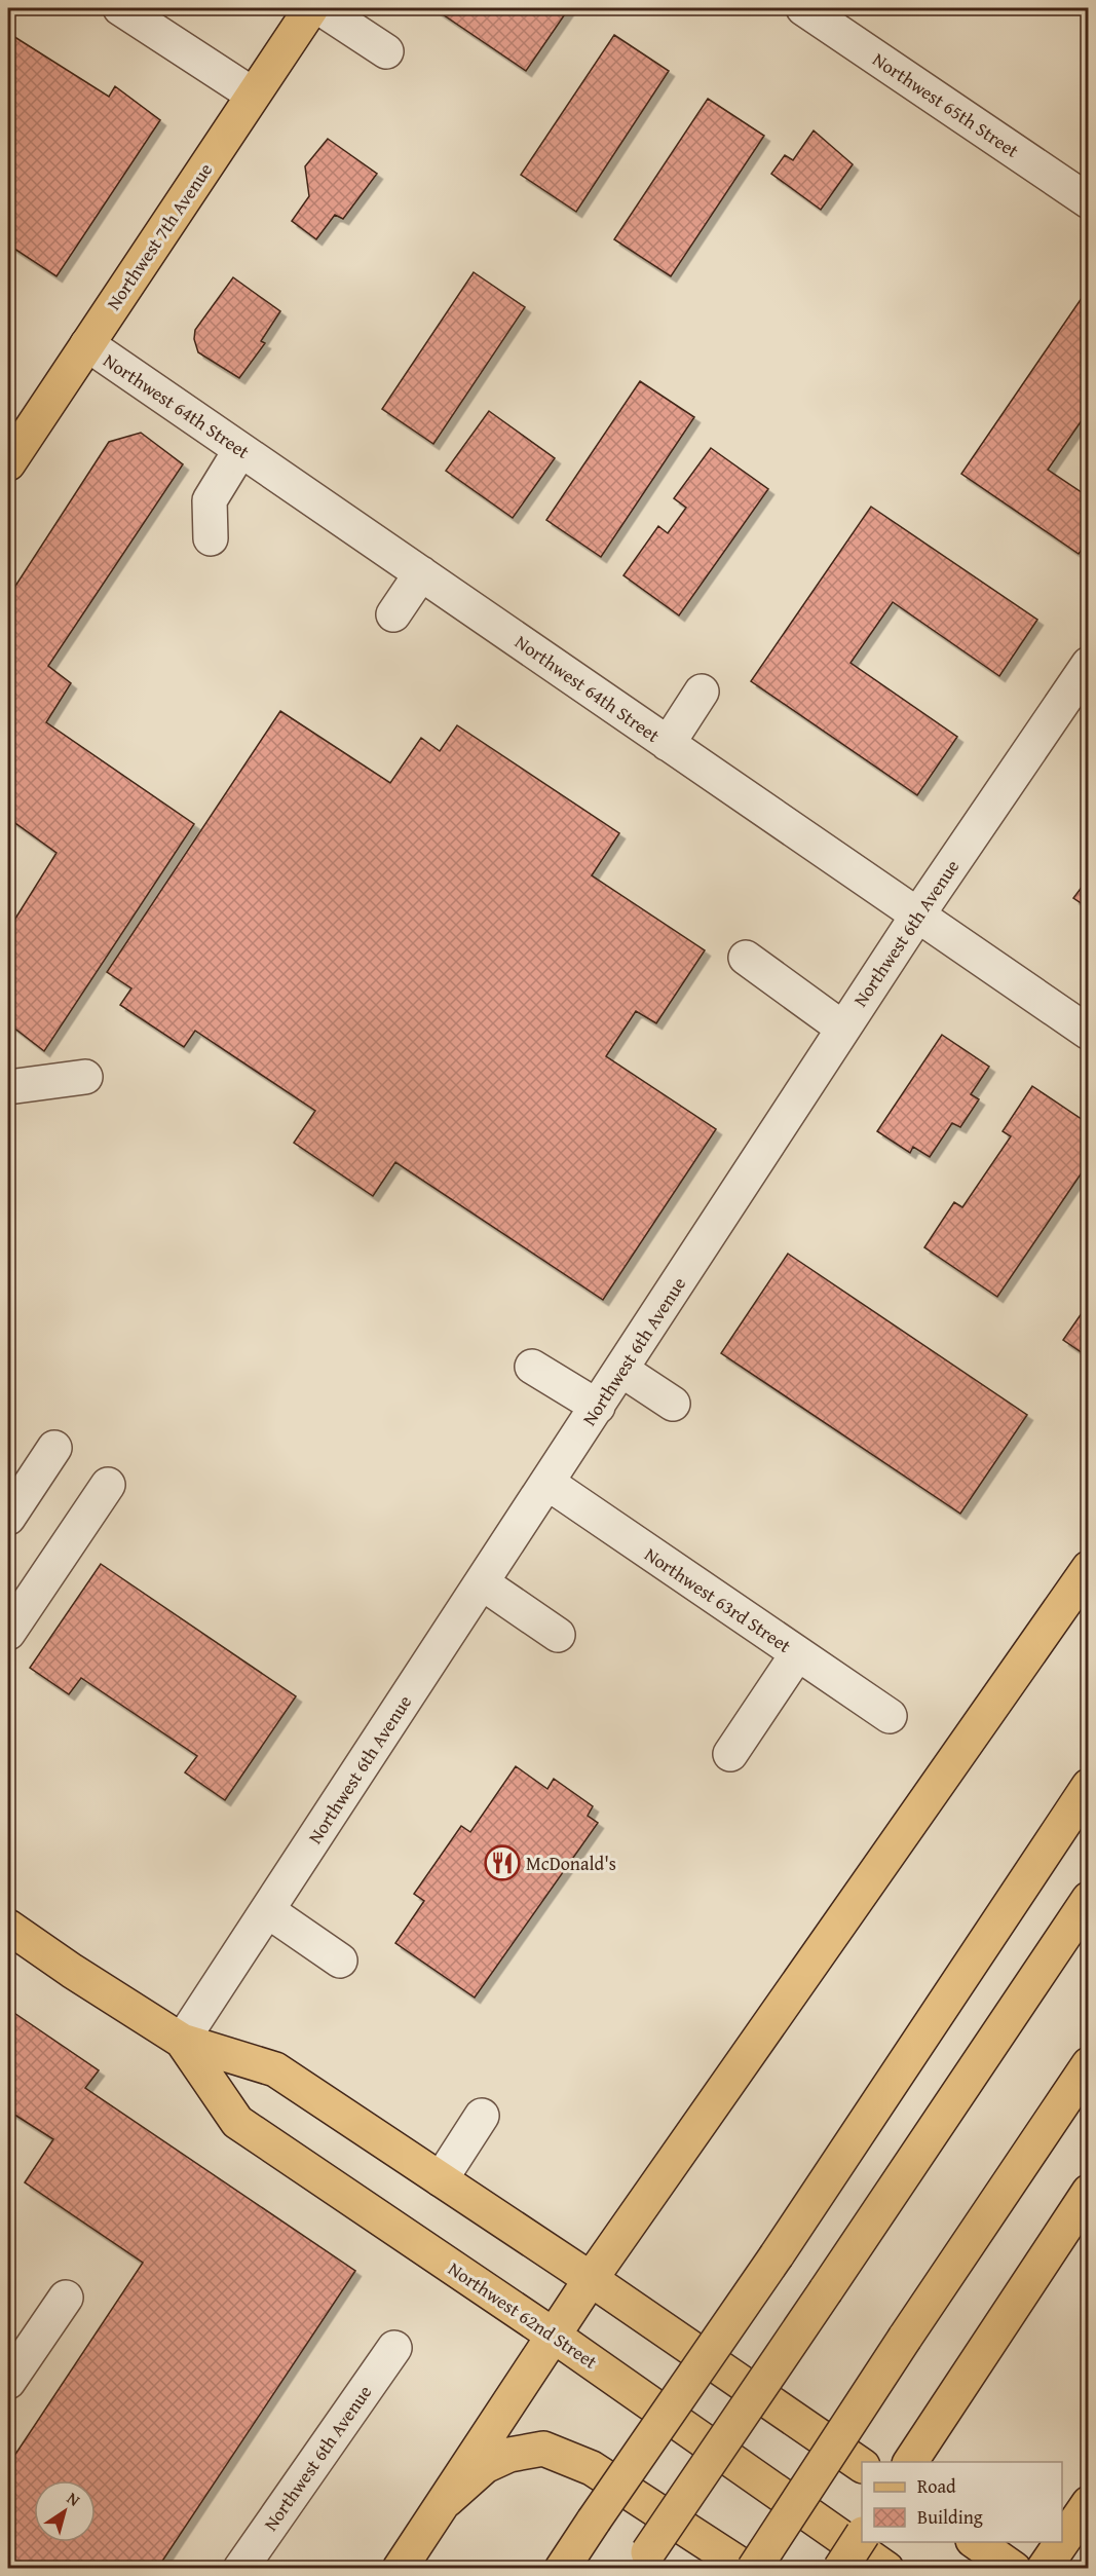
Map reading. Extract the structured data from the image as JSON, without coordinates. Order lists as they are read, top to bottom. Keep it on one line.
{"streets":{"main road":["Northwest 7th Avenue","Northwest 62nd Street"],"street":["Northwest 65th Street","Northwest 64th Street","Northwest 6th Avenue","Northwest 63rd Street"]},"crossings":[["Northwest 7th Avenue","Northwest 64th Street"],["Northwest 64th Street","Northwest 6th Avenue"],["Northwest 6th Avenue","Northwest 63rd Street"],["Northwest 6th Avenue","Northwest 62nd Street"]],"places":{"restaurant":["McDonald's"]},"legend":["Road","Building"],"north":"top right"}
